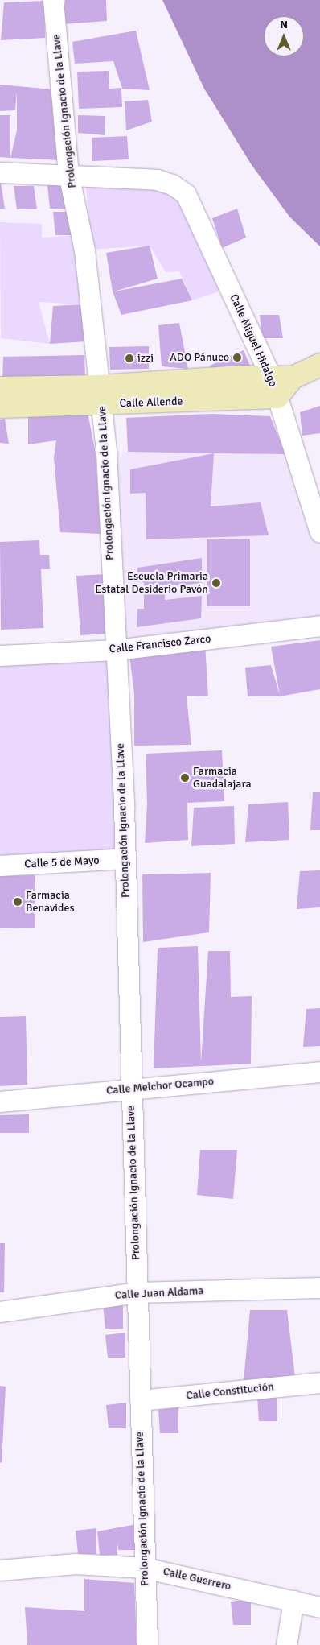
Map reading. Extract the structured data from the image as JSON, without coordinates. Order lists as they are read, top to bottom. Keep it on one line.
{"streets":{"main road":["Calle Allende"],"street":["Prolongación Ignacio de la Llave","Calle Miguel Hidalgo","Calle Francisco Zarco","Calle 5 de Mayo","Calle Melchor Ocampo","Calle Juan Aldama","Calle Constitución","Calle Guerrero"]},"crossings":[["Prolongación Ignacio de la Llave","Calle Miguel Hidalgo"],["Prolongación Ignacio de la Llave","Calle Allende"],["Prolongación Ignacio de la Llave","Calle Francisco Zarco"],["Prolongación Ignacio de la Llave","Calle 5 de Mayo"],["Prolongación Ignacio de la Llave","Calle Melchor Ocampo"],["Prolongación Ignacio de la Llave","Calle Juan Aldama"],["Prolongación Ignacio de la Llave","Calle Constitución"],["Prolongación Ignacio de la Llave","Calle Guerrero"],["Calle Miguel Hidalgo","Calle Allende"]],"places":["ADO Pánuco","izzi","Escuela Primaria Estatal Desiderio Pavón","Farmacia Guadalajara","Farmacia Benavides"],"north":"top"}
